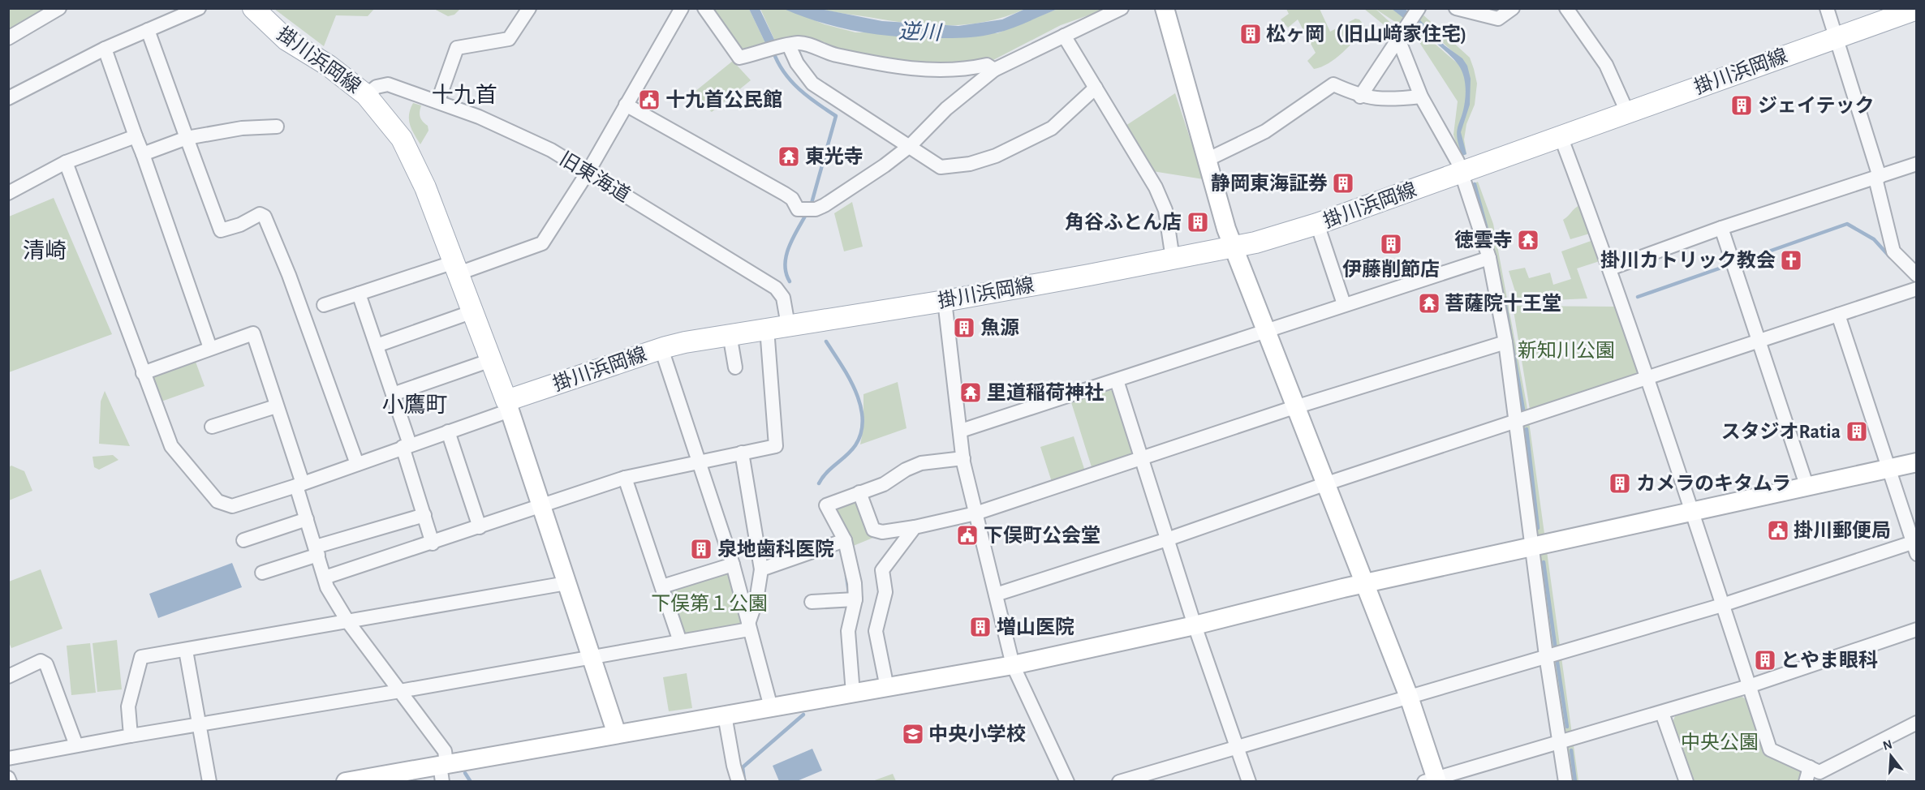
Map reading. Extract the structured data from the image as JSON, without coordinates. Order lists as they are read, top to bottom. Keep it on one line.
{"streets":{"main road":["掛川浜岡線"],"street":["旧東海道"]},"crossings":[["掛川浜岡線","旧東海道"]],"districts":["十九首","清崎","小鷹町"],"water":["逆川"],"parks":["新知川公園","下俣第１公園","中央公園"],"places":{"building":["松ヶ岡（旧山﨑家住宅)","ジェイテック","静岡東海証券","角谷ふとん店","伊藤削節店","魚源","スタジオRatia","カメラのキタムラ","泉地歯科医院","増山医院","とやま眼科"],"public building":["十九首公民館","掛川郵便局","下俣町公会堂"],"temple":["東光寺","徳雲寺","菩薩院十王堂","里道稲荷神社"],"church":["掛川カトリック教会"],"school or university":["中央小学校"]},"north":"top"}
